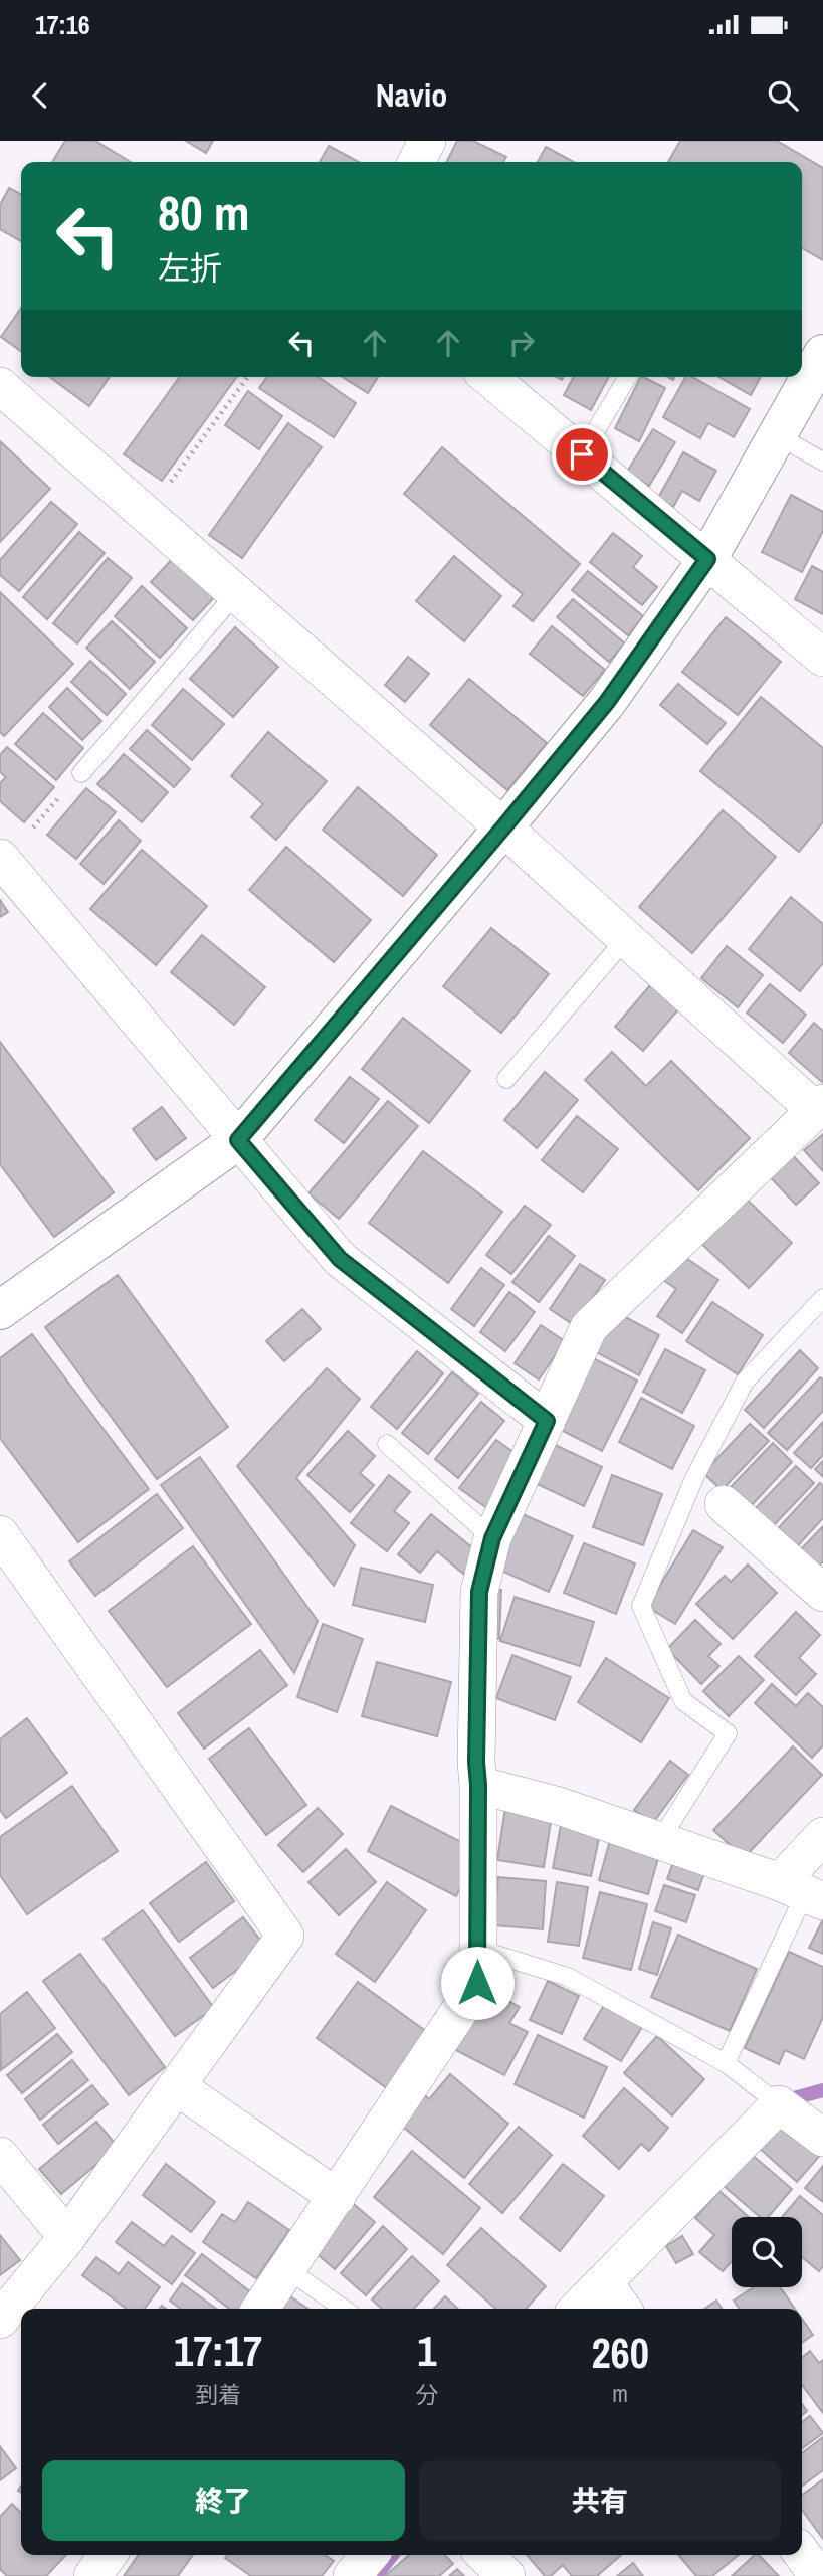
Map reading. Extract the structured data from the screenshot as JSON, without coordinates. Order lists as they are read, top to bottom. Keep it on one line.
{"page":{"status":"17:16","header":"Navio","turn":["80 m","左折"],"eta":["17:17","到着","1","分","260","m"],"buttons":["終了","共有"]}}
